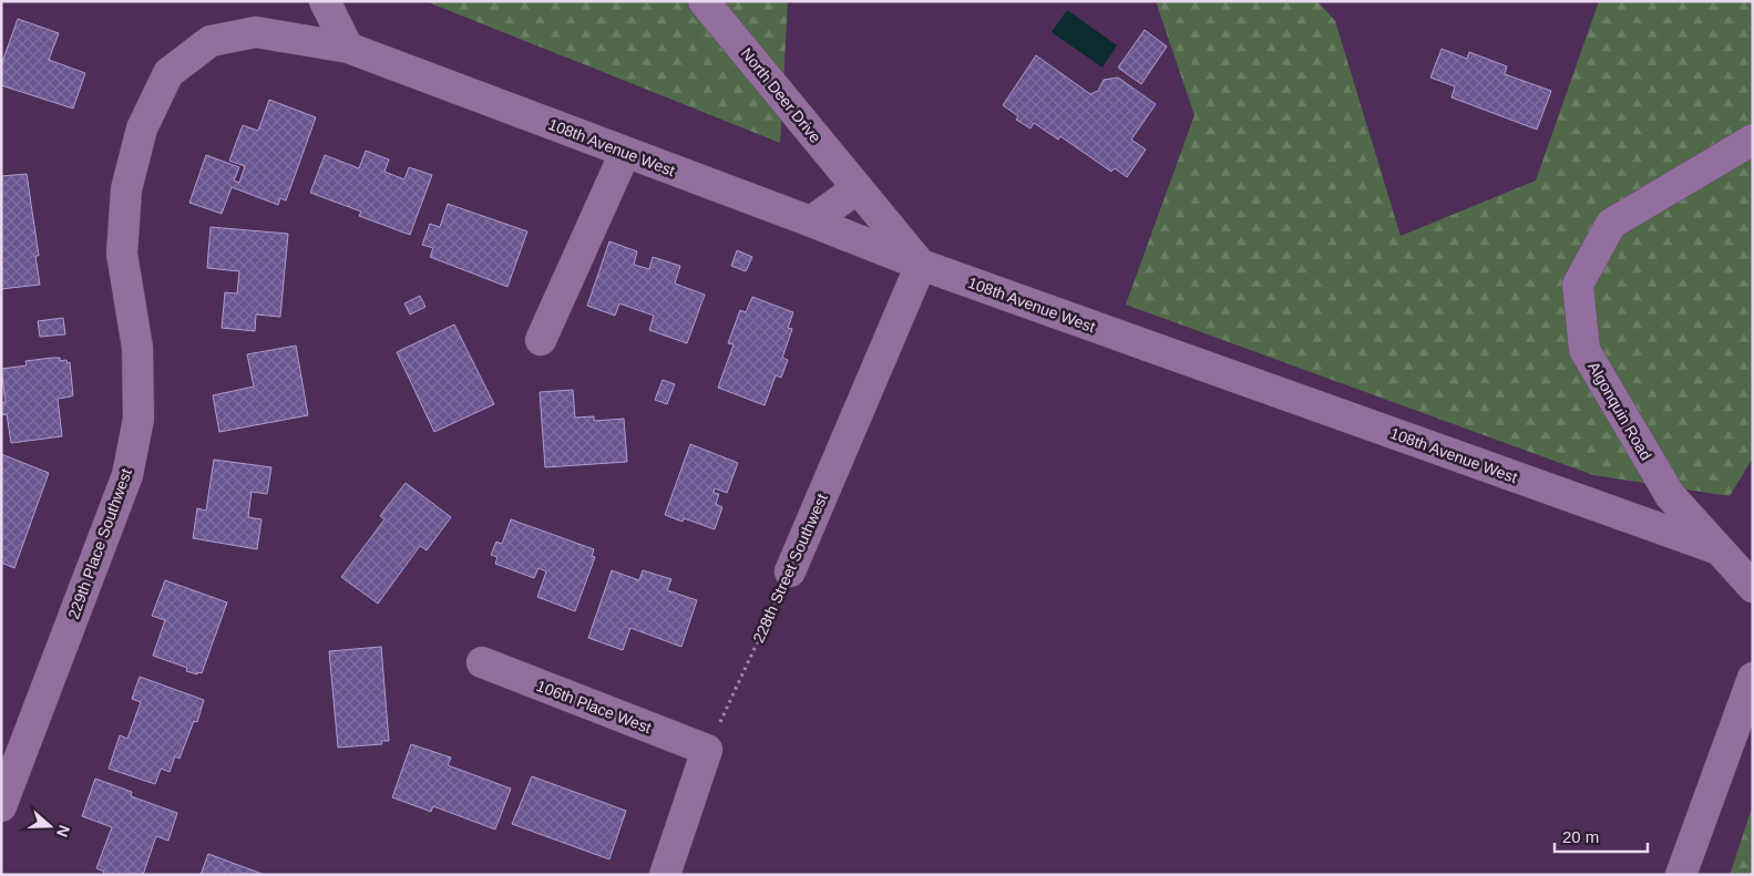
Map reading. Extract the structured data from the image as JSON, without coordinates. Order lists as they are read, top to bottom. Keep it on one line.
{"streets":{"street":["North Deer Drive","108th Avenue West","Algonquin Road","229th Place Southwest","228th Street Southwest","106th Place West"]},"crossings":[["North Deer Drive","108th Avenue West"],["North Deer Drive","228th Street Southwest"],["108th Avenue West","Algonquin Road"],["108th Avenue West","229th Place Southwest"],["108th Avenue West","228th Street Southwest"],["228th Street Southwest","106th Place West"]],"scale_bar":"20 m","north":"right"}
